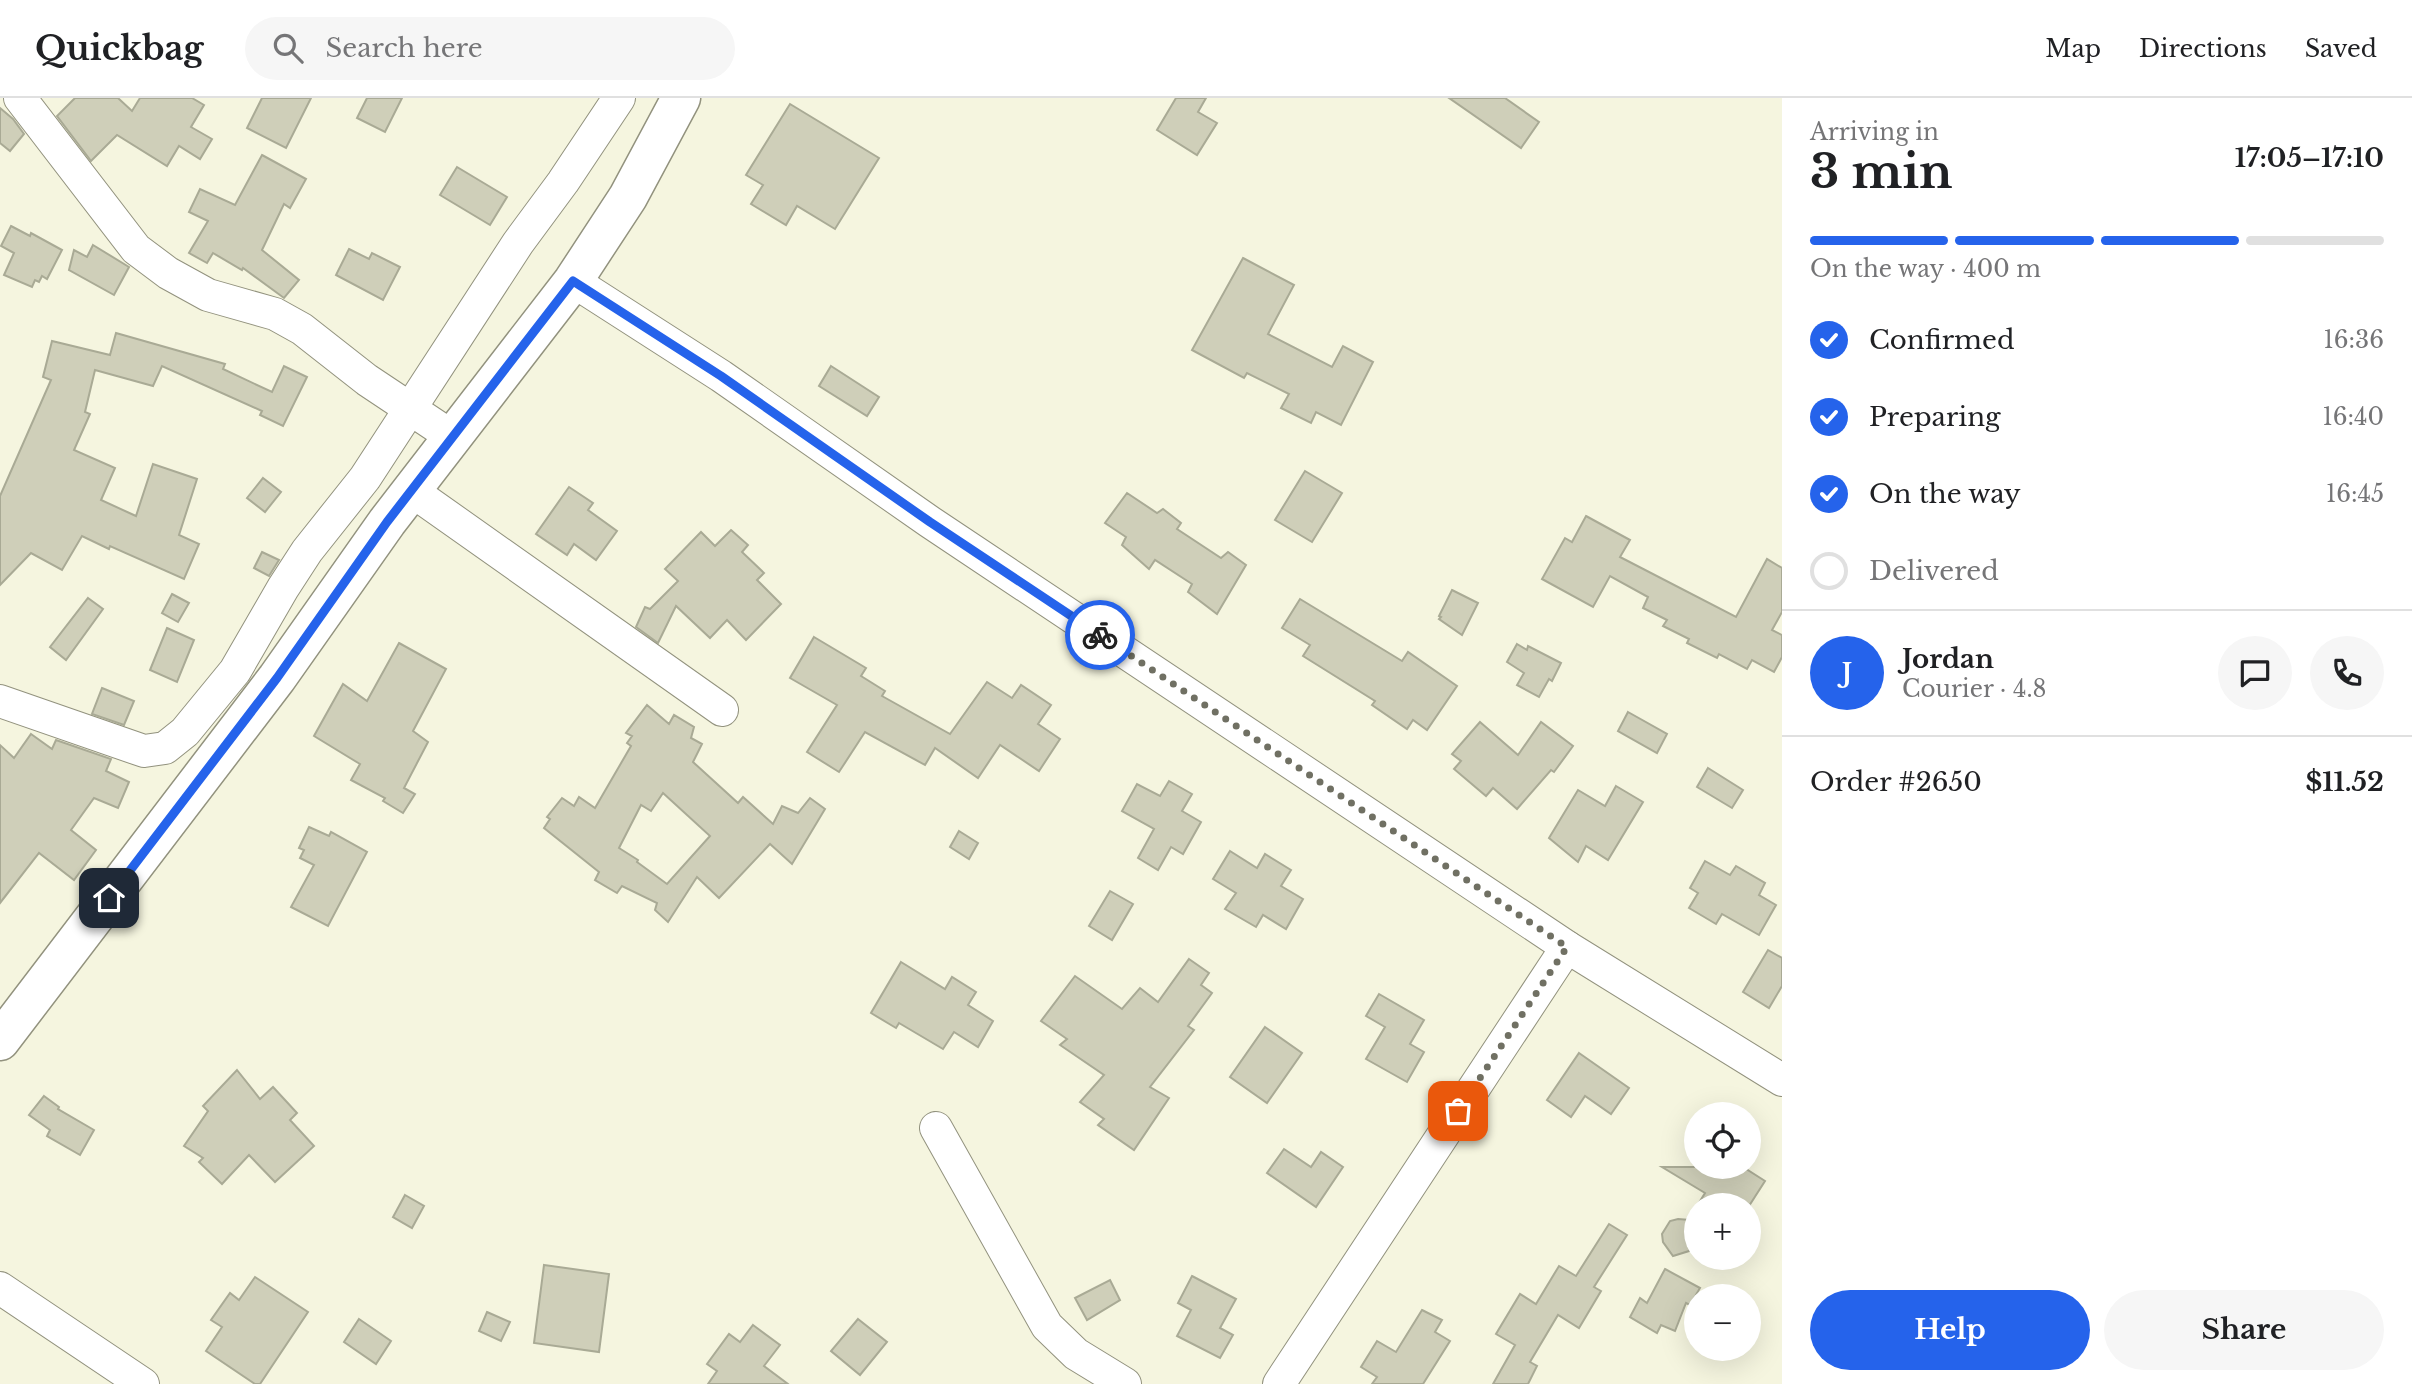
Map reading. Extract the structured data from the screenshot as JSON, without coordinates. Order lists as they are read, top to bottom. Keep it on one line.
{"page":{"header":"Quickbag","search":"Search here","nav":["Map","Directions","Saved"],"heading":["3 min","Arriving in","17:05–17:10"],"panel":["Jordan","Courier · 4.8","Order #2650","$11.52"],"bar":"On the way · 400 m","list":[["Confirmed","16:36"],["Preparing","16:40"],["On the way","16:45"],"Delivered"],"round":"J","map_buttons":["+","−"],"buttons":["Help","Share"]}}
